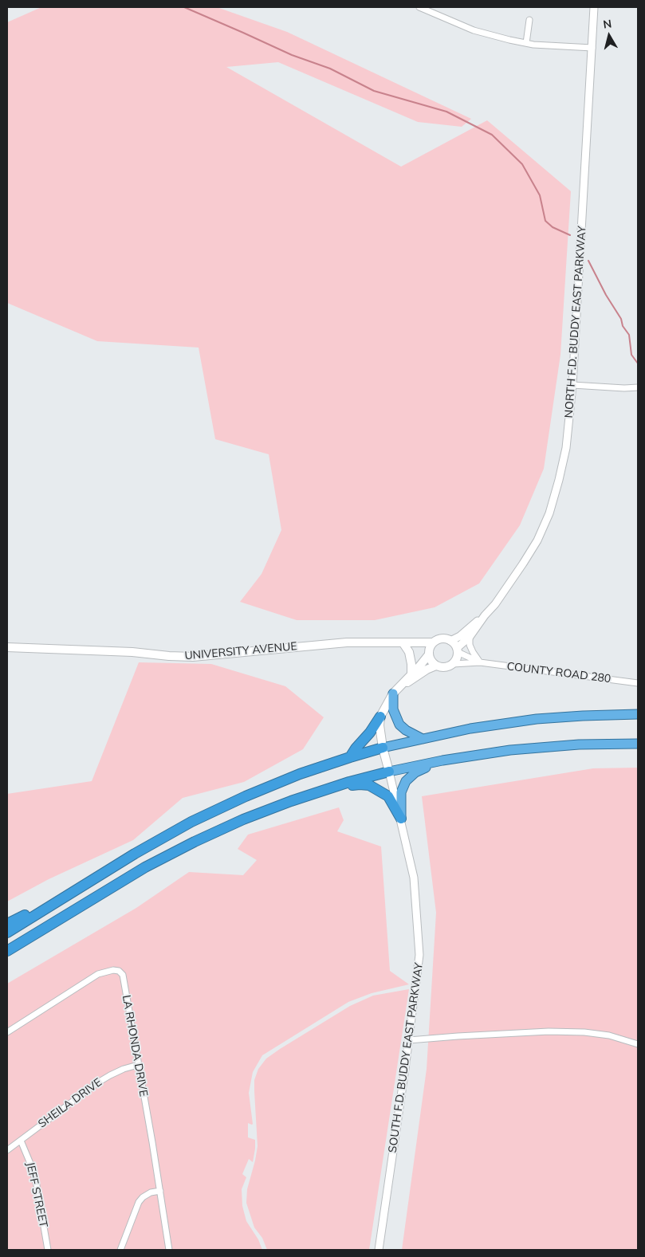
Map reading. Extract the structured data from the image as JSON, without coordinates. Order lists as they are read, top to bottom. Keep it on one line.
{"streets":{"main road":["UNIVERSITY AVENUE"],"street":["NORTH F.D. BUDDY EAST PARKWAY","COUNTY ROAD 280","LA RHONDA DRIVE","SOUTH F.D. BUDDY EAST PARKWAY","SHEILA DRIVE","JEFF STREET"]},"crossings":[["LA RHONDA DRIVE","SHEILA DRIVE"],["SHEILA DRIVE","JEFF STREET"]],"north":"top"}
